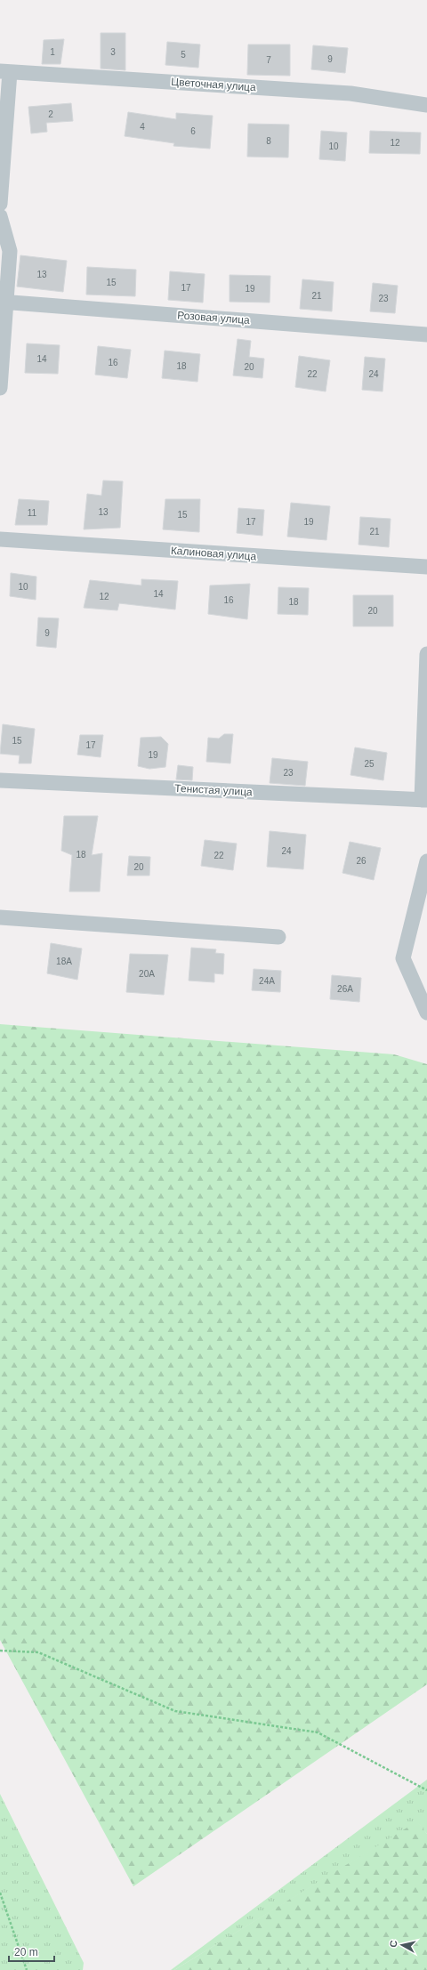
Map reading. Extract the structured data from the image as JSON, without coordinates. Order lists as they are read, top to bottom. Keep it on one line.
{"streets":{"street":["Цветочная улица","Розовая улица","Калиновая улица","Тенистая улица"]},"house_numbers":["1","3","5","9","7","2","4","6","8","12","10","13","15","17","19","21","23","14","16","18","20","22","24","13","11","15","17","19","21","10","14","12","16","18","20","9","15","17","19","25","23","24","18","22","26","20","18А","20А","24А","26А"],"scale_bar":"20 m","north":"left"}
